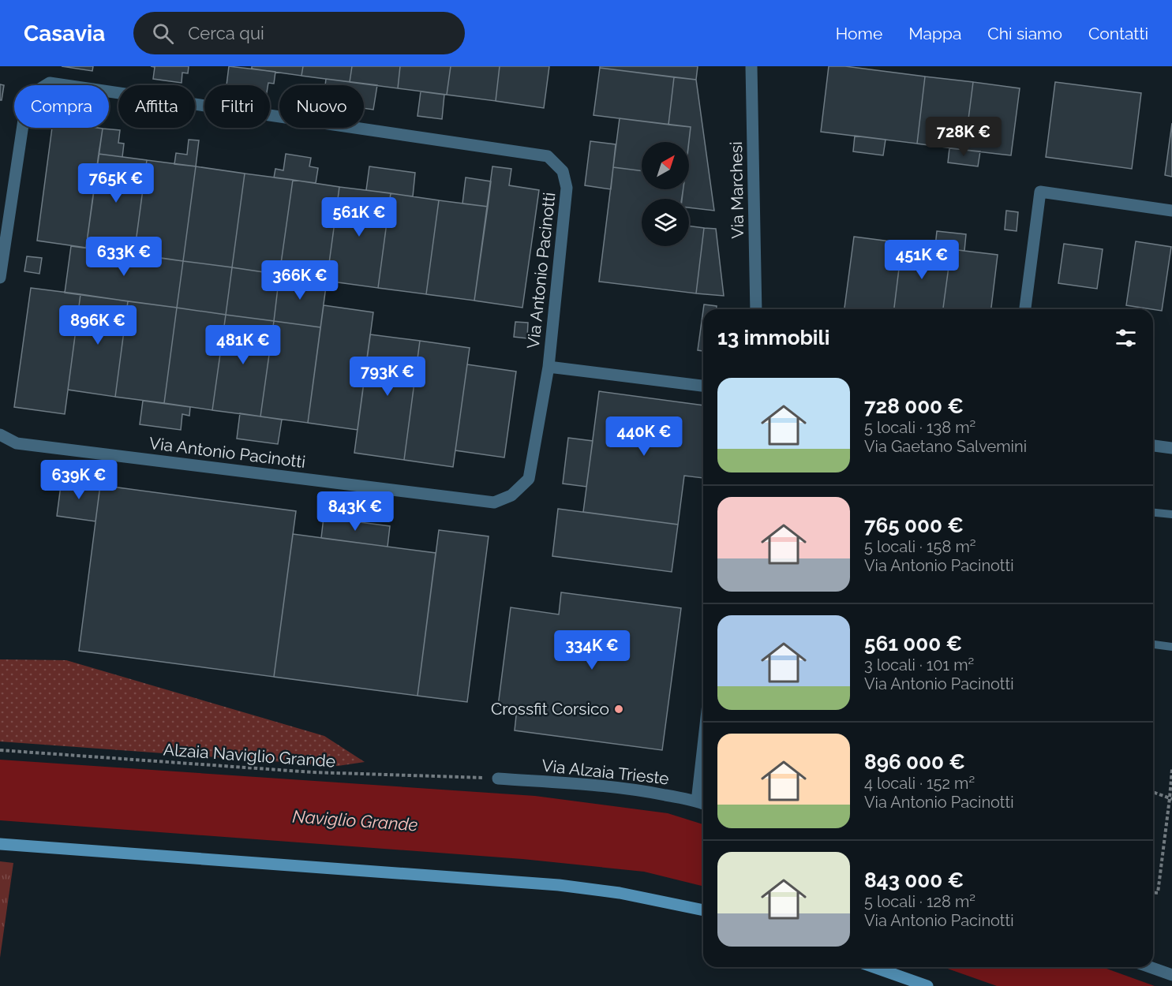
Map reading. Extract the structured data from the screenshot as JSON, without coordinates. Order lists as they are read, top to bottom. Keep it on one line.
{"streets":{"street":["Via Marchesi","Via Antonio Pacinotti","Via Alzaia Trieste"],"path":["Alzaia Naviglio Grande"]},"crossings":[["Alzaia Naviglio Grande","Via Alzaia Trieste"]],"water":["Naviglio Grande"],"places":["Crossfit Corsico"],"north":"top right","page":{"header":"Casavia","search":"Cerca qui","nav":["Home","Mappa","Chi siamo","Contatti"],"chip":["Compra","Affitta","Filtri","Nuovo"],"price":["728K €","765K €","561K €","633K €","451K €","366K €","896K €","481K €","793K €","440K €","639K €","843K €","334K €"],"heading":"13 immobili","list":[{"name":"728 000 €","note":"5 locali · 138 m² · Via Gaetano Salvemini"},{"name":"765 000 €","note":"5 locali · 158 m² · Via Antonio Pacinotti"},{"name":"561 000 €","note":"3 locali · 101 m² · Via Antonio Pacinotti"},{"name":"896 000 €","note":"4 locali · 152 m² · Via Antonio Pacinotti"},{"name":"843 000 €","note":"5 locali · 128 m² · Via Antonio Pacinotti"}]}}
